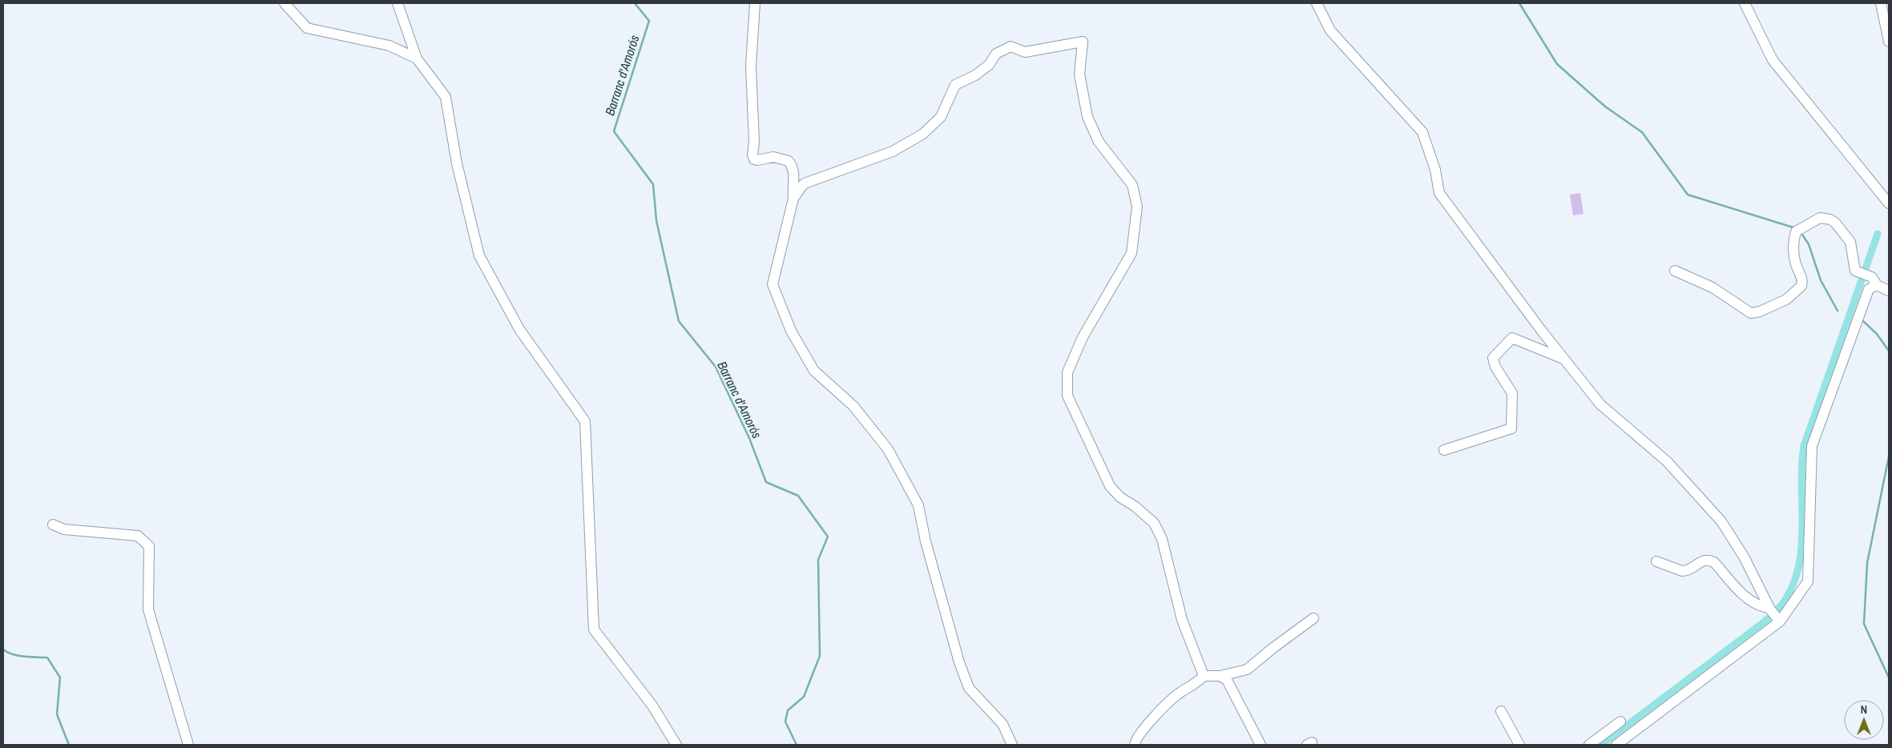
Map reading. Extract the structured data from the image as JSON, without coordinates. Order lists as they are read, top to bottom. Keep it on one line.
{"water":["Barranc d'Amorós"],"north":"top"}
